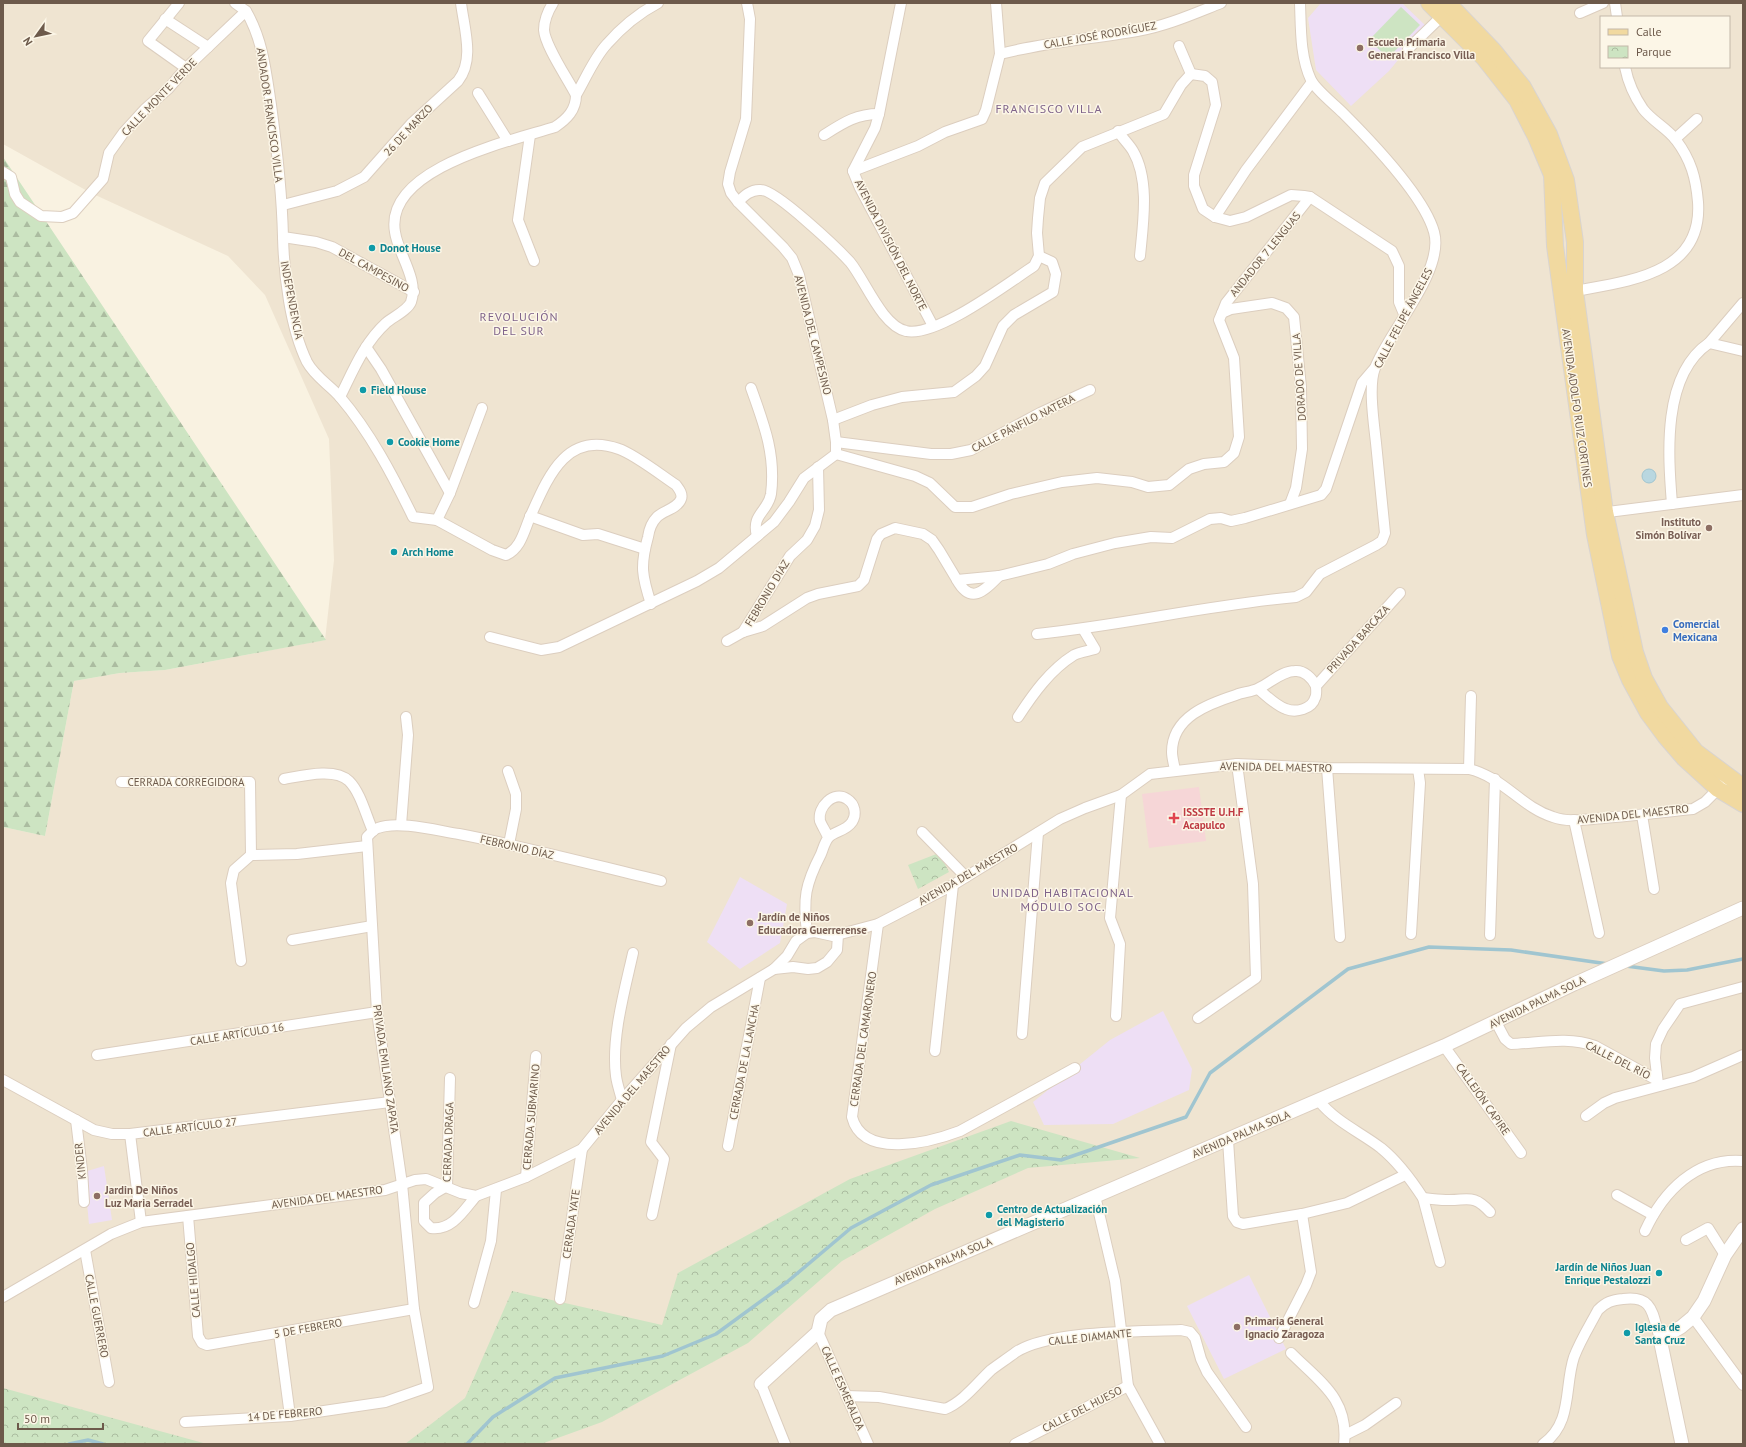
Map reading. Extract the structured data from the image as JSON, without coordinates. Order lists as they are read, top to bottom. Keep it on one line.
{"streets":{"main road":["AVENIDA ADOLFO RUIZ CORTINES"],"street":["CALLE JOSÉ RODRÍGUEZ","CALLE MONTE VERDE","ANDADOR FRANCISCO VILLA","26 DE MARZO","AVENIDA DIVISIÓN DEL NORTE","ANDADOR 7 LENGUAS","DEL CAMPESINO","INDEPENDENCIA","CALLE FELIPE ÁNGELES","AVENIDA DEL CAMPESINO","DORADO DE VILLA","CALLE PÁNFILO NATERA","FEBRONIO DIAZ","PRIVADA BARCAZA","AVENIDA DEL MAESTRO","CERRADA CORREGIDORA","FEBRONIO DÍAZ","AVENIDA PALMA SOLA","CALLE ARTÍCULO 16","CERRADA DEL CAMARONERO","CALLE DEL RÍO","CERRADA DE LA LANCHA","PRIVADA EMILIANO ZAPATA","CALLEJÓN CAPIRE","CERRADA SUBMARINO","CALLE ARTÍCULO 27","CERRADA DRAGA","KINDER","CERRADA YATE","CALLE HIDALGO","CALLE GUERRERO","5 DE FEBRERO","CALLE DIAMANTE","CALLE ESMERALDA","CALLE DEL HUESO","14 DE FEBRERO"]},"crossings":[["CALLE MONTE VERDE","ANDADOR FRANCISCO VILLA"],["ANDADOR FRANCISCO VILLA","26 DE MARZO"],["ANDADOR 7 LENGUAS","DORADO DE VILLA"],["DEL CAMPESINO","INDEPENDENCIA"],["AVENIDA DEL CAMPESINO","CALLE PÁNFILO NATERA"],["AVENIDA ADOLFO RUIZ CORTINES","AVENIDA DEL MAESTRO"],["AVENIDA DEL MAESTRO","CERRADA DEL CAMARONERO"],["AVENIDA DEL MAESTRO","CERRADA DE LA LANCHA"],["AVENIDA DEL MAESTRO","PRIVADA EMILIANO ZAPATA"],["AVENIDA DEL MAESTRO","CERRADA SUBMARINO"],["AVENIDA DEL MAESTRO","CERRADA DRAGA"],["AVENIDA DEL MAESTRO","CERRADA YATE"],["AVENIDA DEL MAESTRO","CALLE HIDALGO"],["AVENIDA DEL MAESTRO","CALLE GUERRERO"],["FEBRONIO DÍAZ","PRIVADA EMILIANO ZAPATA"],["AVENIDA PALMA SOLA","CALLE DEL RÍO"],["AVENIDA PALMA SOLA","CALLEJÓN CAPIRE"],["AVENIDA PALMA SOLA","CALLE ESMERALDA"],["CALLE ARTÍCULO 16","PRIVADA EMILIANO ZAPATA"],["PRIVADA EMILIANO ZAPATA","CALLE ARTÍCULO 27"],["PRIVADA EMILIANO ZAPATA","5 DE FEBRERO"],["PRIVADA EMILIANO ZAPATA","14 DE FEBRERO"],["CALLE ARTÍCULO 27","KINDER"],["CALLE HIDALGO","5 DE FEBRERO"],["5 DE FEBRERO","14 DE FEBRERO"],["CALLE DIAMANTE","CALLE ESMERALDA"]],"districts":["FRANCISCO VILLA","REVOLUCIÓN DEL SUR","UNIDAD HABITACIONAL MÓDULO SOC."],"places":{"other":["Escuela Primaria General Francisco Villa","Donot House","Field House","Cookie Home","Instituto Simón Bolívar","Arch Home","Comercial Mexicana","Jardín de Niños Educadora Guerrerense","Jardin De Niños Luz Maria Serradel","Centro de Actualización del Magisterio","Jardín de Niños Juan Enrique Pestalozzi","Primaria General Ignacio Zaragoza","Iglesia de Santa Cruz"],"health":["ISSSTE U.H.F Acapulco"]},"legend":["Calle","Parque"],"scale_bar":"50 m","north":"bottom left"}
